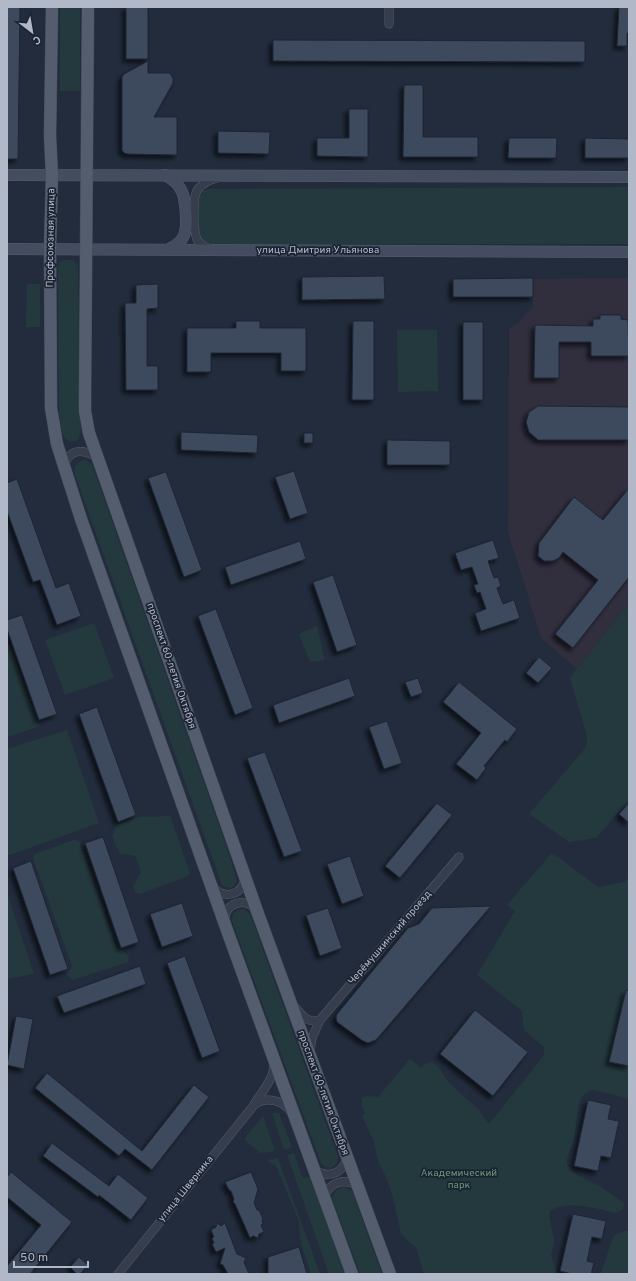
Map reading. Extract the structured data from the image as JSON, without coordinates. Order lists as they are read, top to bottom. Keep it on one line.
{"streets":{"main road":["Профсоюзная улица","улица Дмитрия Ульянова","проспект 60-летия Октября"],"street":["Черёмушкинский проезд","улица Шверника"]},"crossings":[["Профсоюзная улица","улица Дмитрия Ульянова"],["проспект 60-летия Октября","Черёмушкинский проезд"]],"parks":["Академический парк"],"scale_bar":"50 m","north":"bottom right"}
